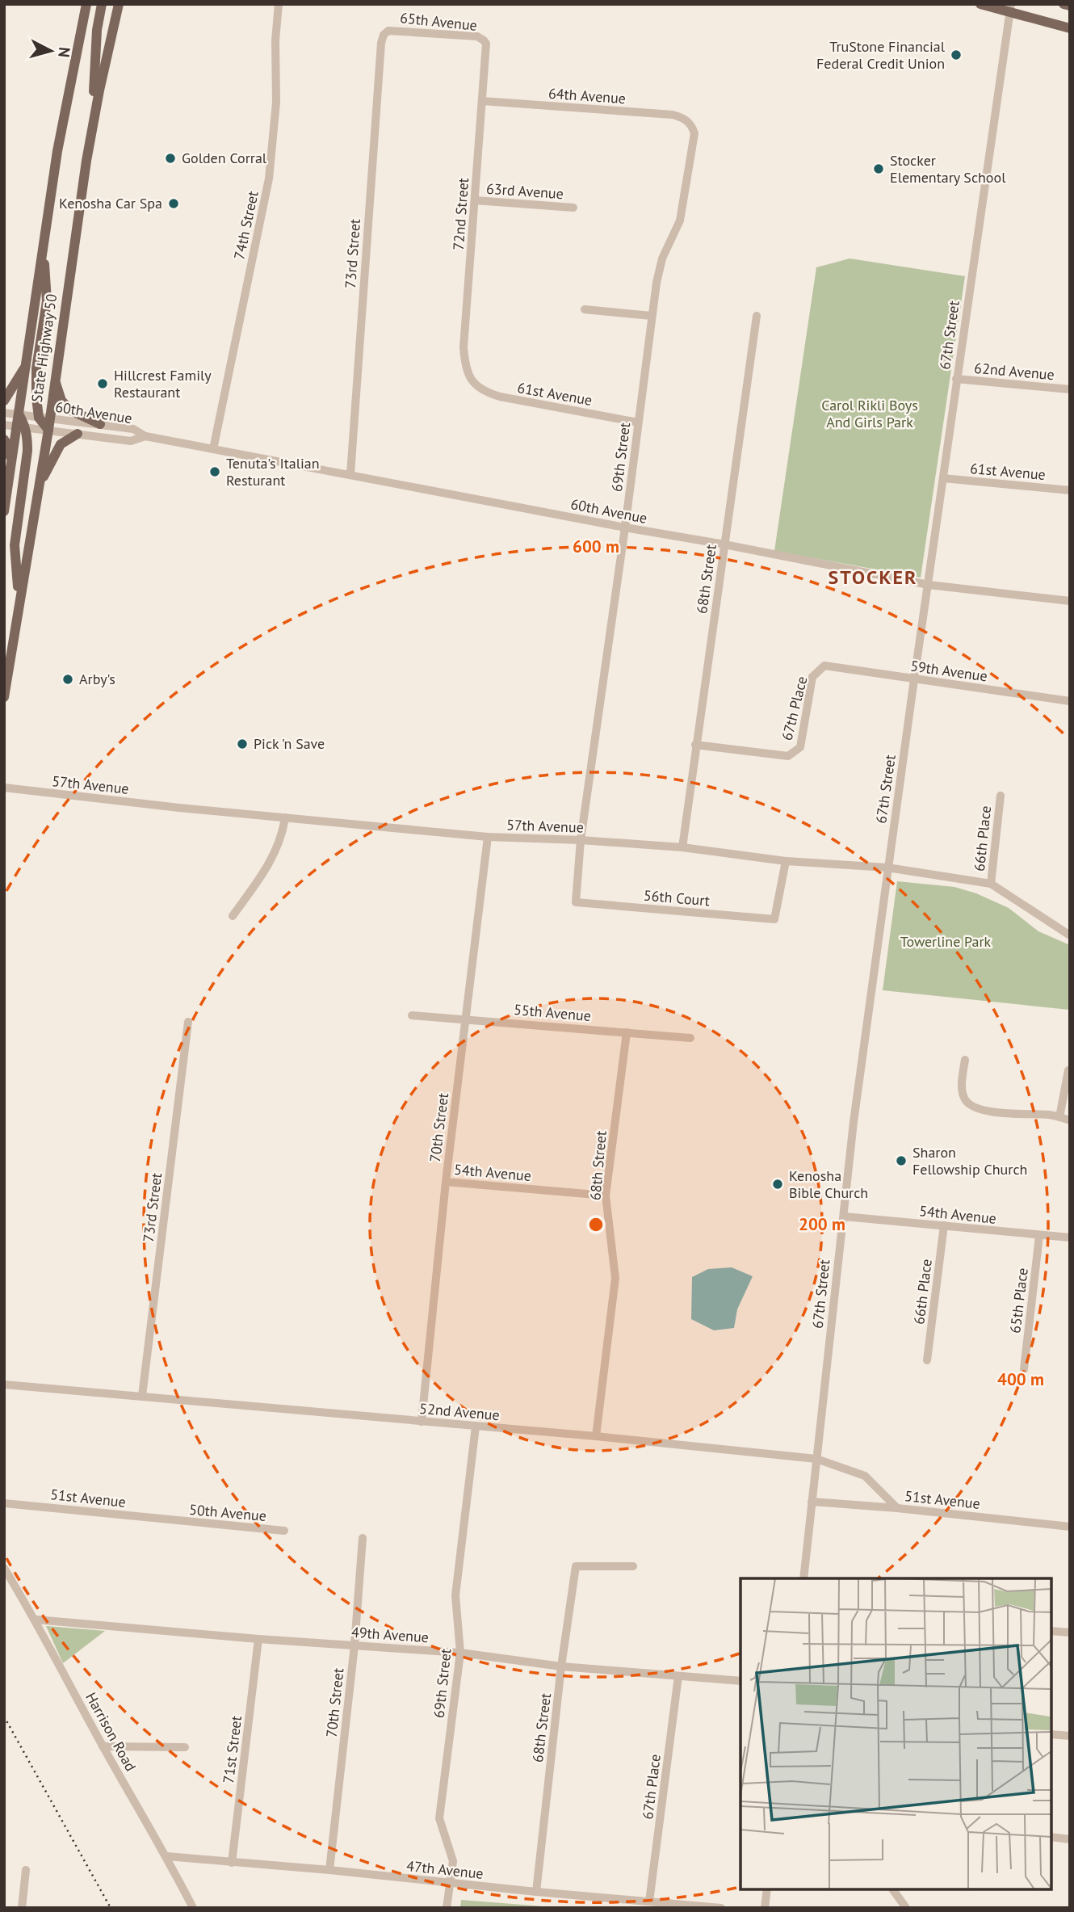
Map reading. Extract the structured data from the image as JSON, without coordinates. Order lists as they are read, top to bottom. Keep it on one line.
{"streets":{"main road":["State Highway 50"],"street":["65th Avenue","64th Avenue","63rd Avenue","72nd Street","74th Street","73rd Street","67th Street","62nd Avenue","61st Avenue","60th Avenue","69th Street","68th Street","59th Avenue","67th Place","57th Avenue","66th Place","56th Court","55th Avenue","70th Street","54th Avenue","65th Place","52nd Avenue","51st Avenue","50th Avenue","49th Avenue","Harrison Road","71st Street","47th Avenue"]},"crossings":[["65th Avenue","72nd Street"],["65th Avenue","73rd Street"],["64th Avenue","72nd Street"],["64th Avenue","69th Street"],["63rd Avenue","72nd Street"],["72nd Street","61st Avenue"],["74th Street","60th Avenue"],["73rd Street","60th Avenue"],["73rd Street","52nd Avenue"],["67th Street","62nd Avenue"],["67th Street","61st Avenue"],["67th Street","60th Avenue"],["67th Street","59th Avenue"],["67th Street","57th Avenue"],["67th Street","54th Avenue"],["67th Street","52nd Avenue"],["67th Street","51st Avenue"],["State Highway 50","60th Avenue"],["61st Avenue","69th Street"],["60th Avenue","69th Street"],["60th Avenue","68th Street"],["69th Street","57th Avenue"],["69th Street","56th Court"],["69th Street","52nd Avenue"],["69th Street","49th Avenue"],["69th Street","47th Avenue"],["68th Street","67th Place"],["68th Street","57th Avenue"],["68th Street","55th Avenue"],["68th Street","54th Avenue"],["68th Street","52nd Avenue"],["68th Street","49th Avenue"],["68th Street","47th Avenue"],["59th Avenue","67th Place"],["67th Place","49th Avenue"],["67th Place","47th Avenue"],["57th Avenue","66th Place"],["57th Avenue","56th Court"],["57th Avenue","70th Street"],["66th Place","54th Avenue"],["55th Avenue","70th Street"],["70th Street","54th Avenue"],["70th Street","52nd Avenue"],["70th Street","49th Avenue"],["70th Street","47th Avenue"],["54th Avenue","65th Place"],["52nd Avenue","51st Avenue"],["51st Avenue","50th Avenue"],["49th Avenue","Harrison Road"],["49th Avenue","71st Street"],["Harrison Road","47th Avenue"],["71st Street","47th Avenue"]],"districts":["STOCKER"],"parks":["Carol Rikli Boys And Girls Park","Towerline Park"],"places":["TruStone Financial Federal Credit Union","Golden Corral","Stocker Elementary School","Kenosha Car Spa","Hillcrest Family Restaurant","Tenuta's Italian Resturant","Arby's","Pick 'n Save","Sharon Fellowship Church","Kenosha Bible Church"],"north":"right","rings":["600 m","200 m","400 m"]}
